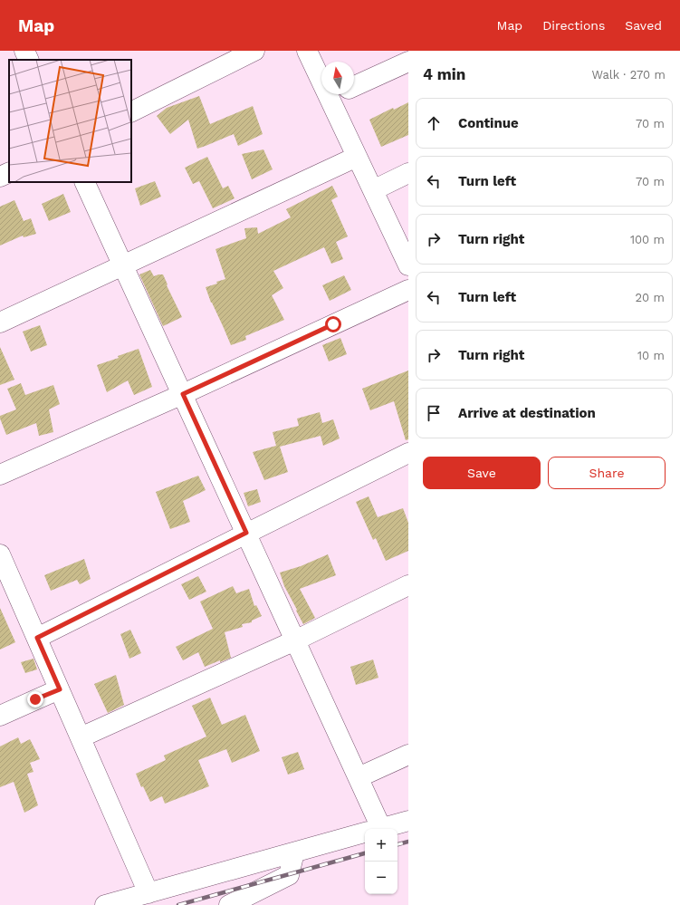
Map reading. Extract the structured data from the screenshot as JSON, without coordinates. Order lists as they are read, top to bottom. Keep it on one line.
{"north":"top","page":{"header":"Map","nav":["Map","Directions","Saved"],"heading":["4 min","Walk · 270 m"],"list":[["Continue","70 m"],["Turn left","70 m"],["Turn right","100 m"],["Turn left","20 m"],["Turn right","10 m"],"Arrive at destination"],"buttons":["Save","Share"],"map_buttons":["+","−"]}}
